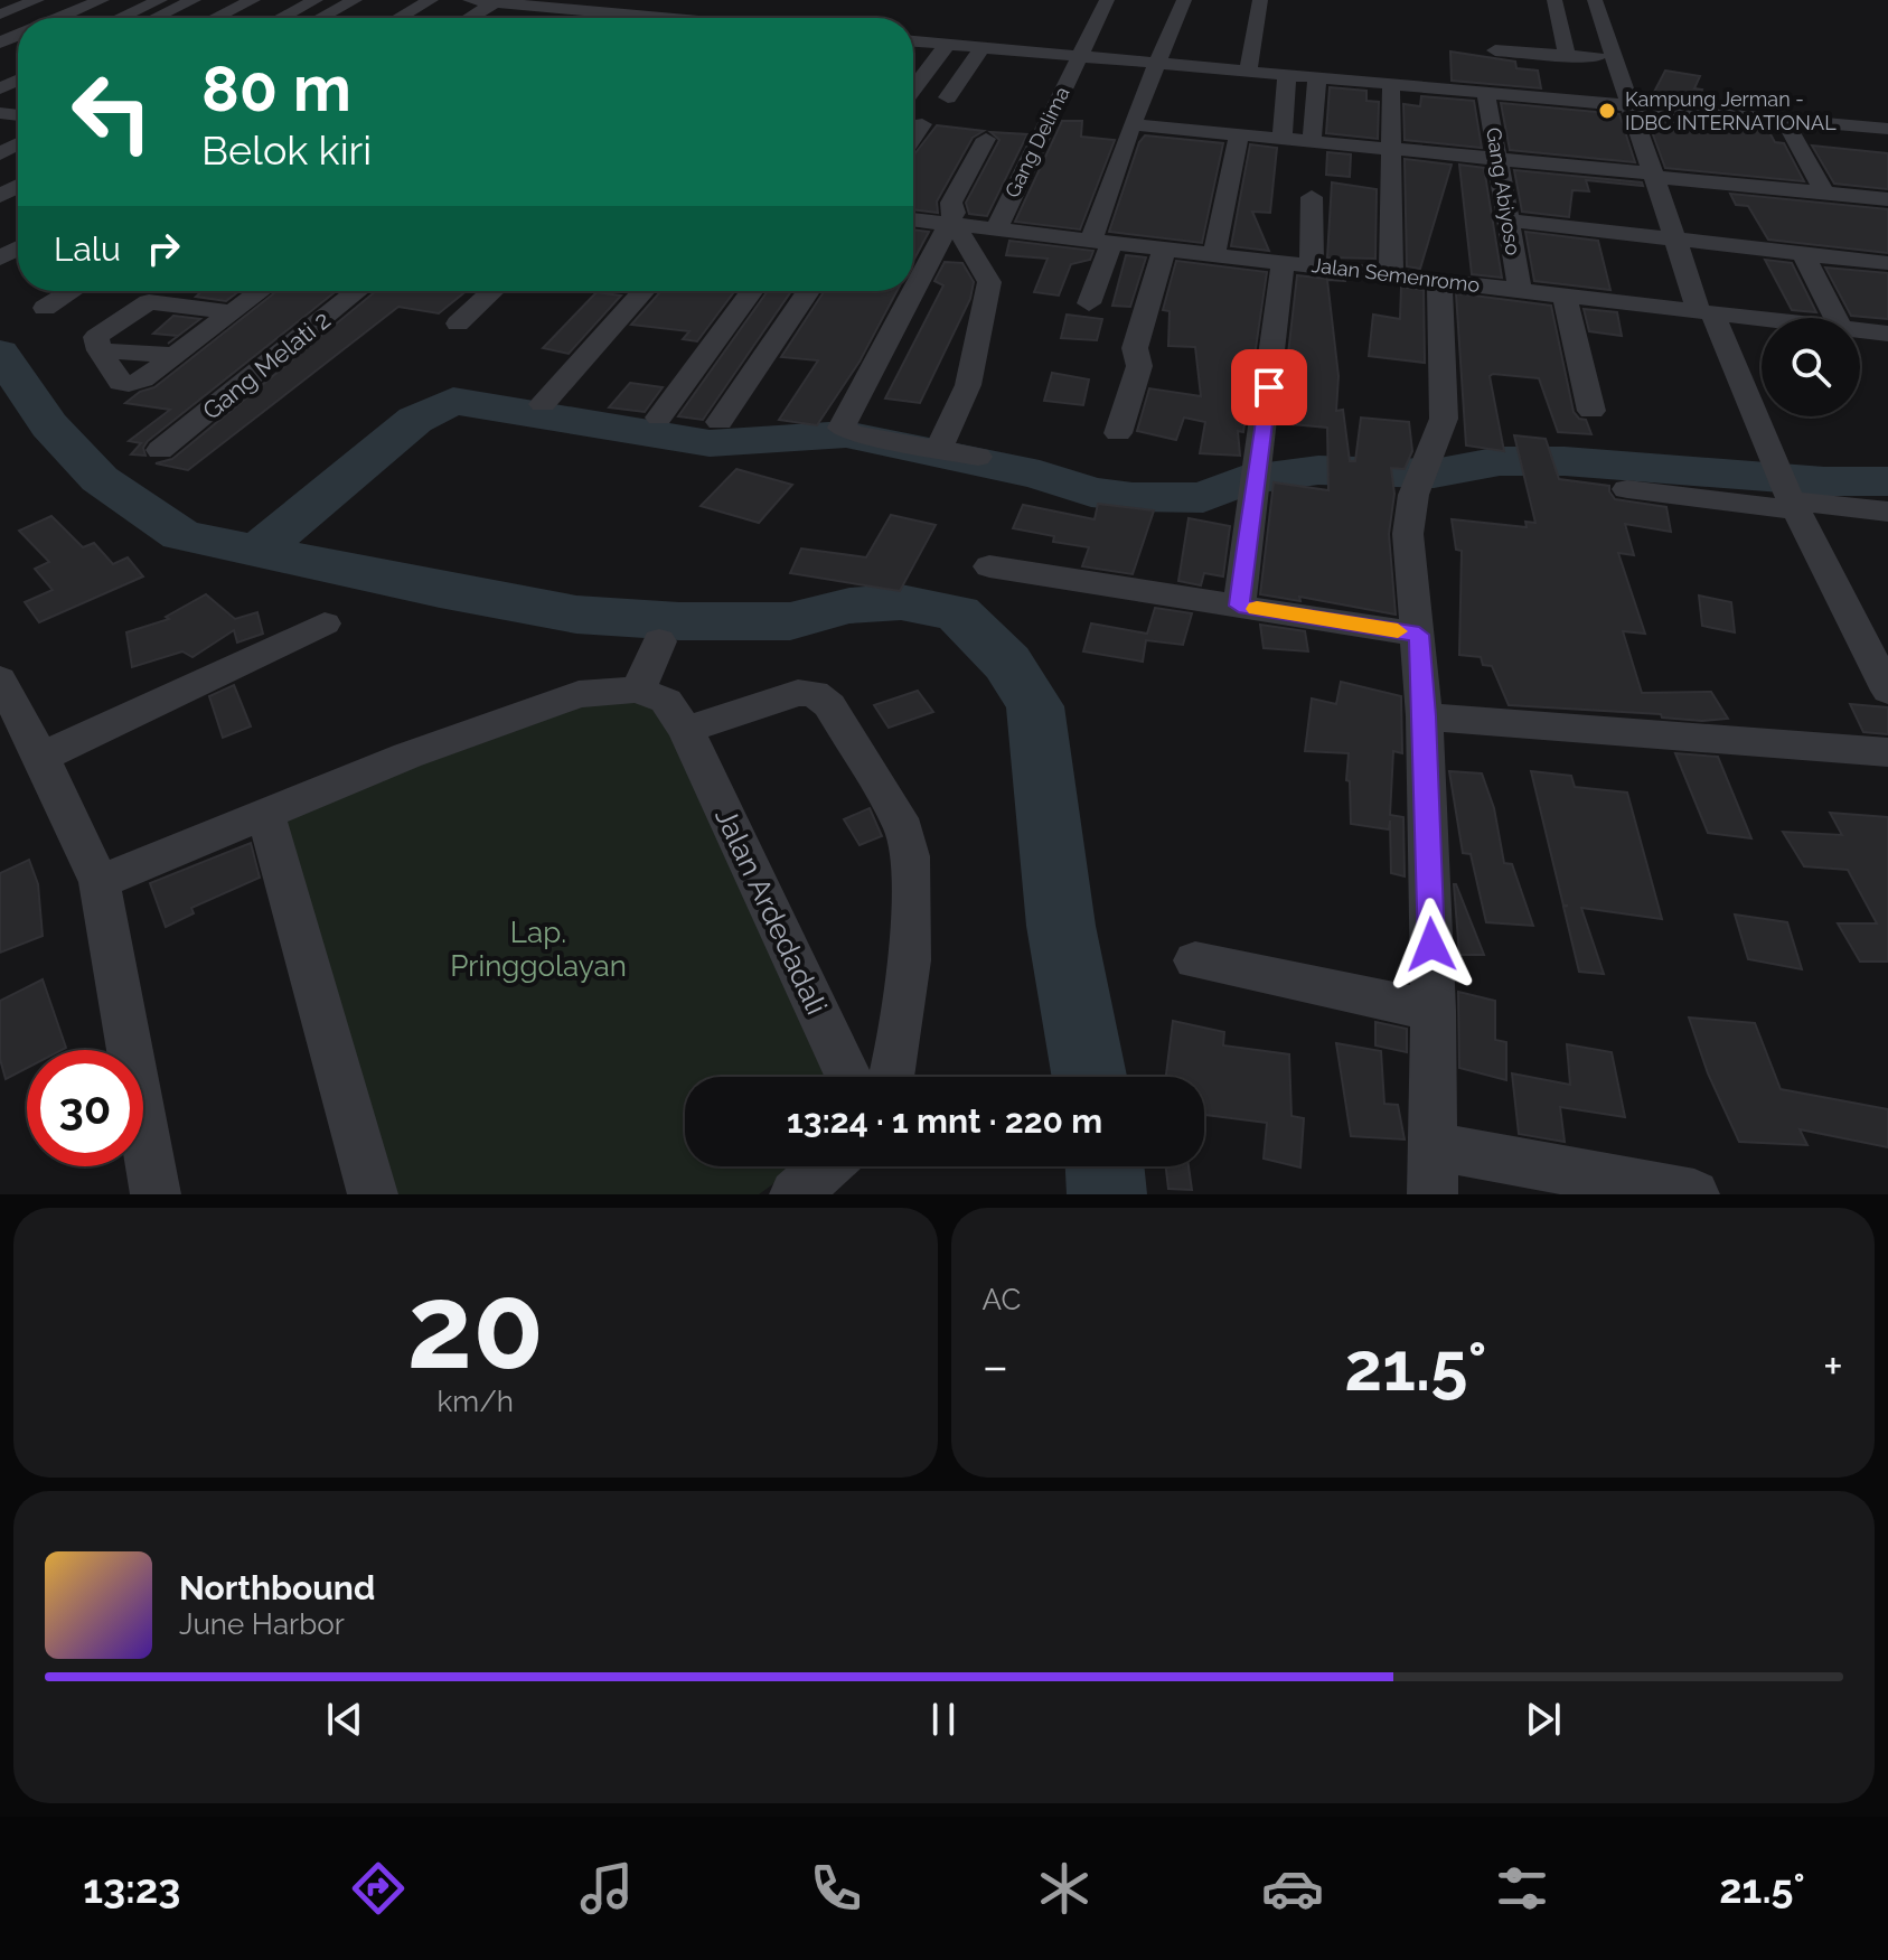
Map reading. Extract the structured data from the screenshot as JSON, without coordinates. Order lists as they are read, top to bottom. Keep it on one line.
{"streets":{"street":["Gang Delima","Gang Abiyoso","Jalan Semenromo","Gang Melati 2","Jalan Ardedadali"]},"crossings":[["Gang Delima","Jalan Semenromo"],["Gang Abiyoso","Jalan Semenromo"]],"parks":["Lap. Pringgolayan"],"places":["Kampung Jerman - IDBC INTERNATIONAL"],"page":{"turn":["80 m","Belok kiri"],"then":"Lalu","limit":"30","trip":"13:24 · 1 mnt · 220 m","tile":[["20","km/h"],"AC"],"heat":["−","21.5°","+"],"song":["Northbound","June Harbor"],"tabs":["13:23","21.5°"]}}
